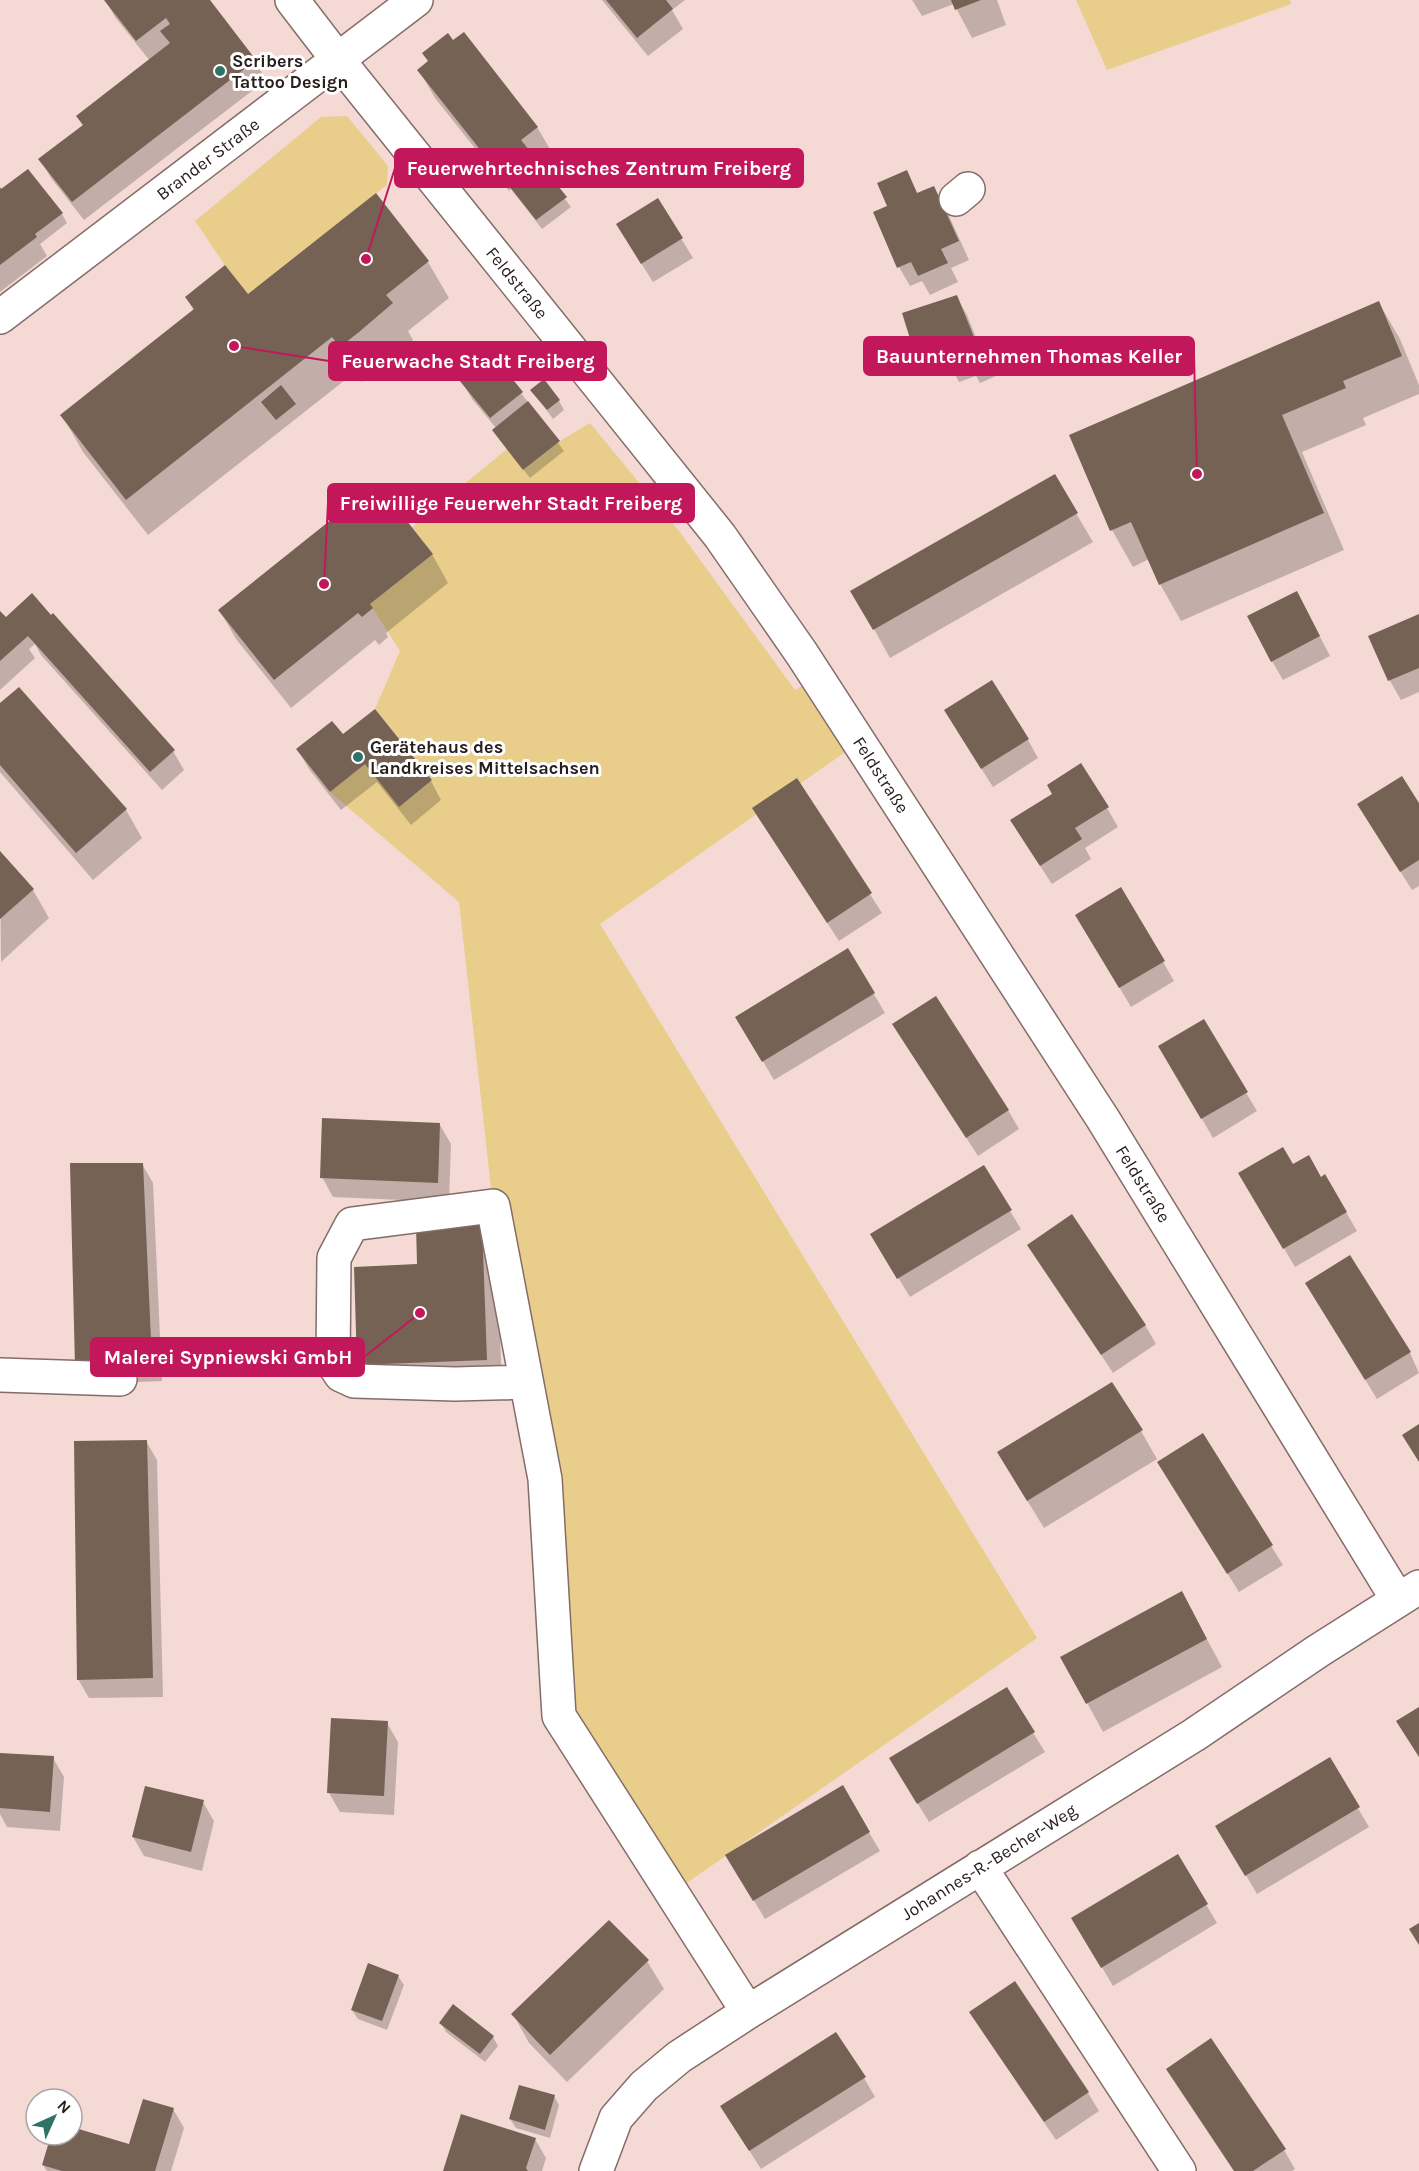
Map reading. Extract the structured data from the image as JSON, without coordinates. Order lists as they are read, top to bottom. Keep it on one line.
{"streets":{"street":["Brander Straße","Feldstraße","Johannes-R.-Becher-Weg"]},"crossings":[["Brander Straße","Feldstraße"],["Feldstraße","Johannes-R.-Becher-Weg"]],"places":["Scribers Tattoo Design","Feuerwehrtechnisches Zentrum Freiberg","Feuerwache Stadt Freiberg","Bauunternehmen Thomas Keller","Freiwillige Feuerwehr Stadt Freiberg","Gerätehaus des Landkreises Mittelsachsen","Malerei Sypniewski GmbH"],"north":"top right"}
